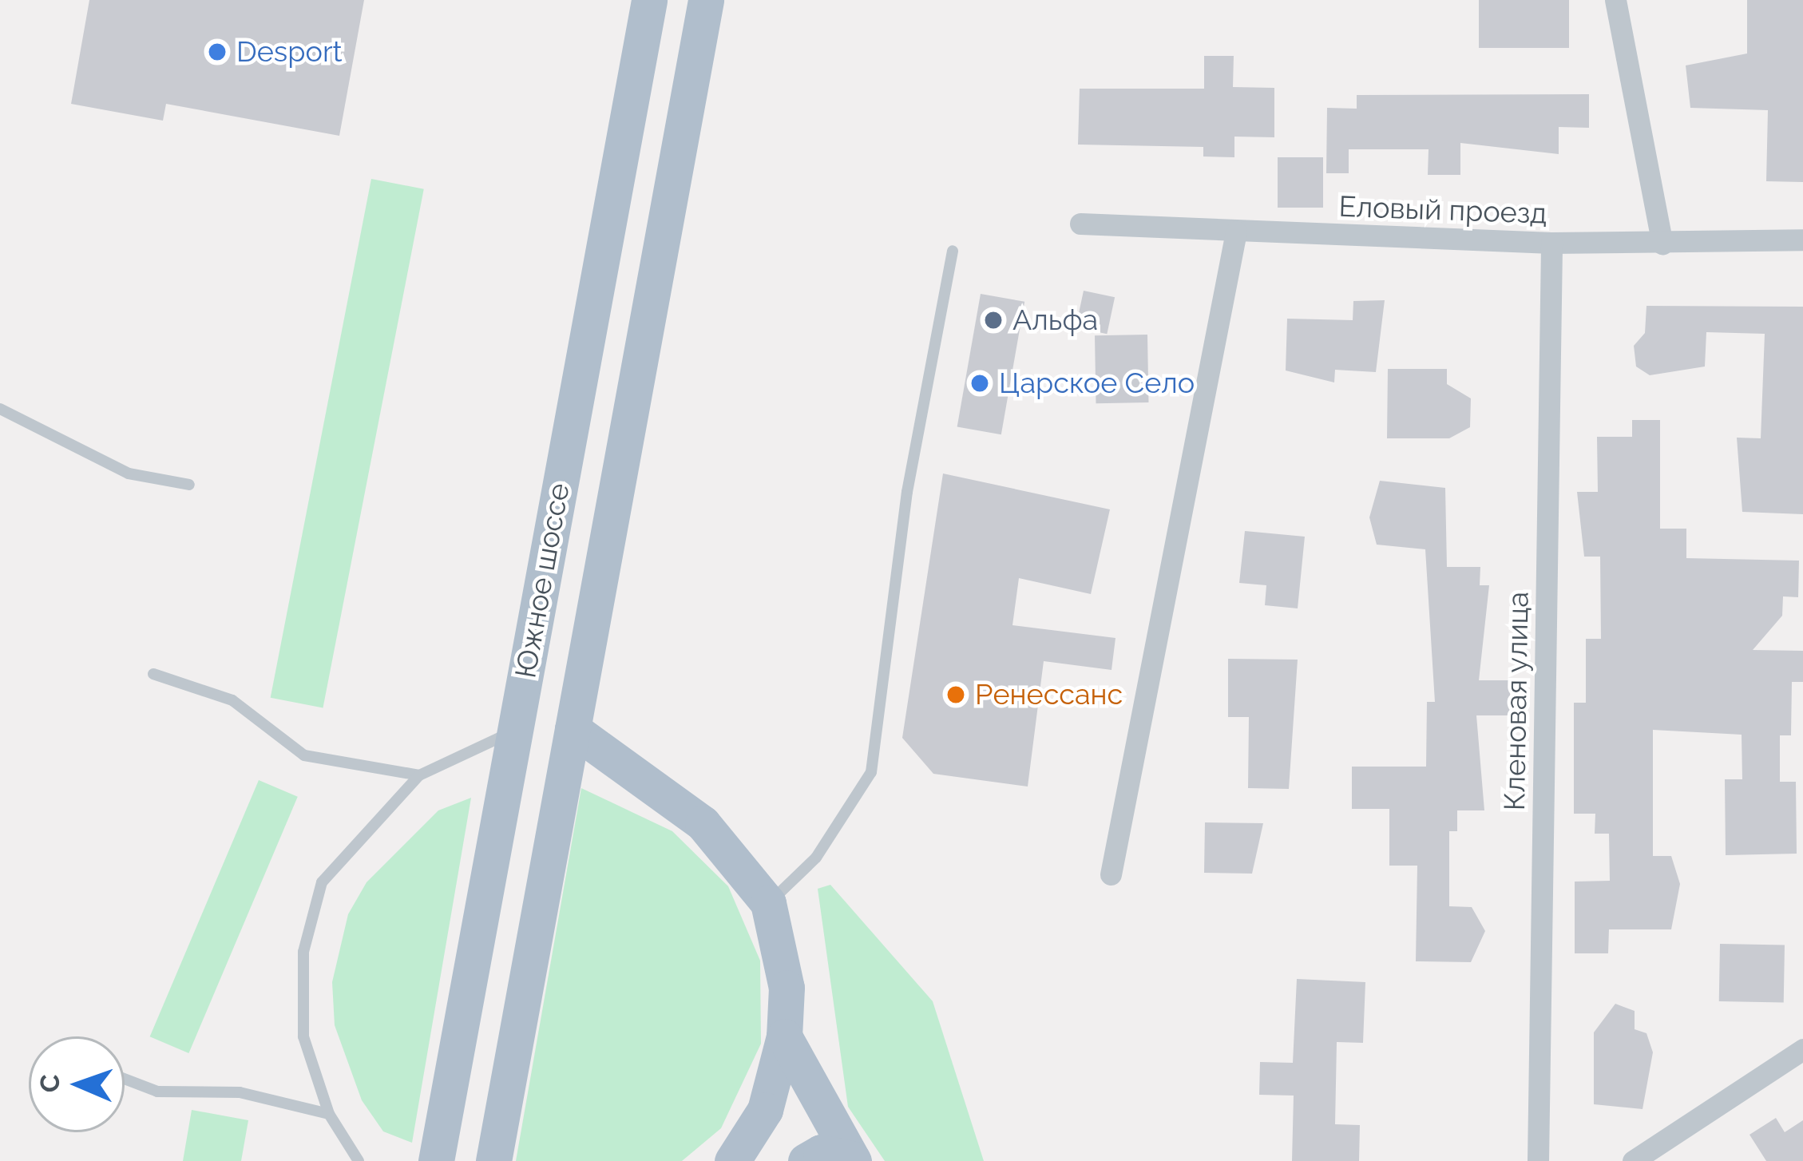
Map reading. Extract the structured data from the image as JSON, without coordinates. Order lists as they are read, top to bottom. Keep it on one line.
{"streets":{"main road":["Южное шоссе"],"street":["Еловый проезд","Кленовая улица"]},"crossings":[["Еловый проезд","Кленовая улица"]],"places":["Desport","Альфа","Царское Село","Ренессанс"],"north":"left"}
